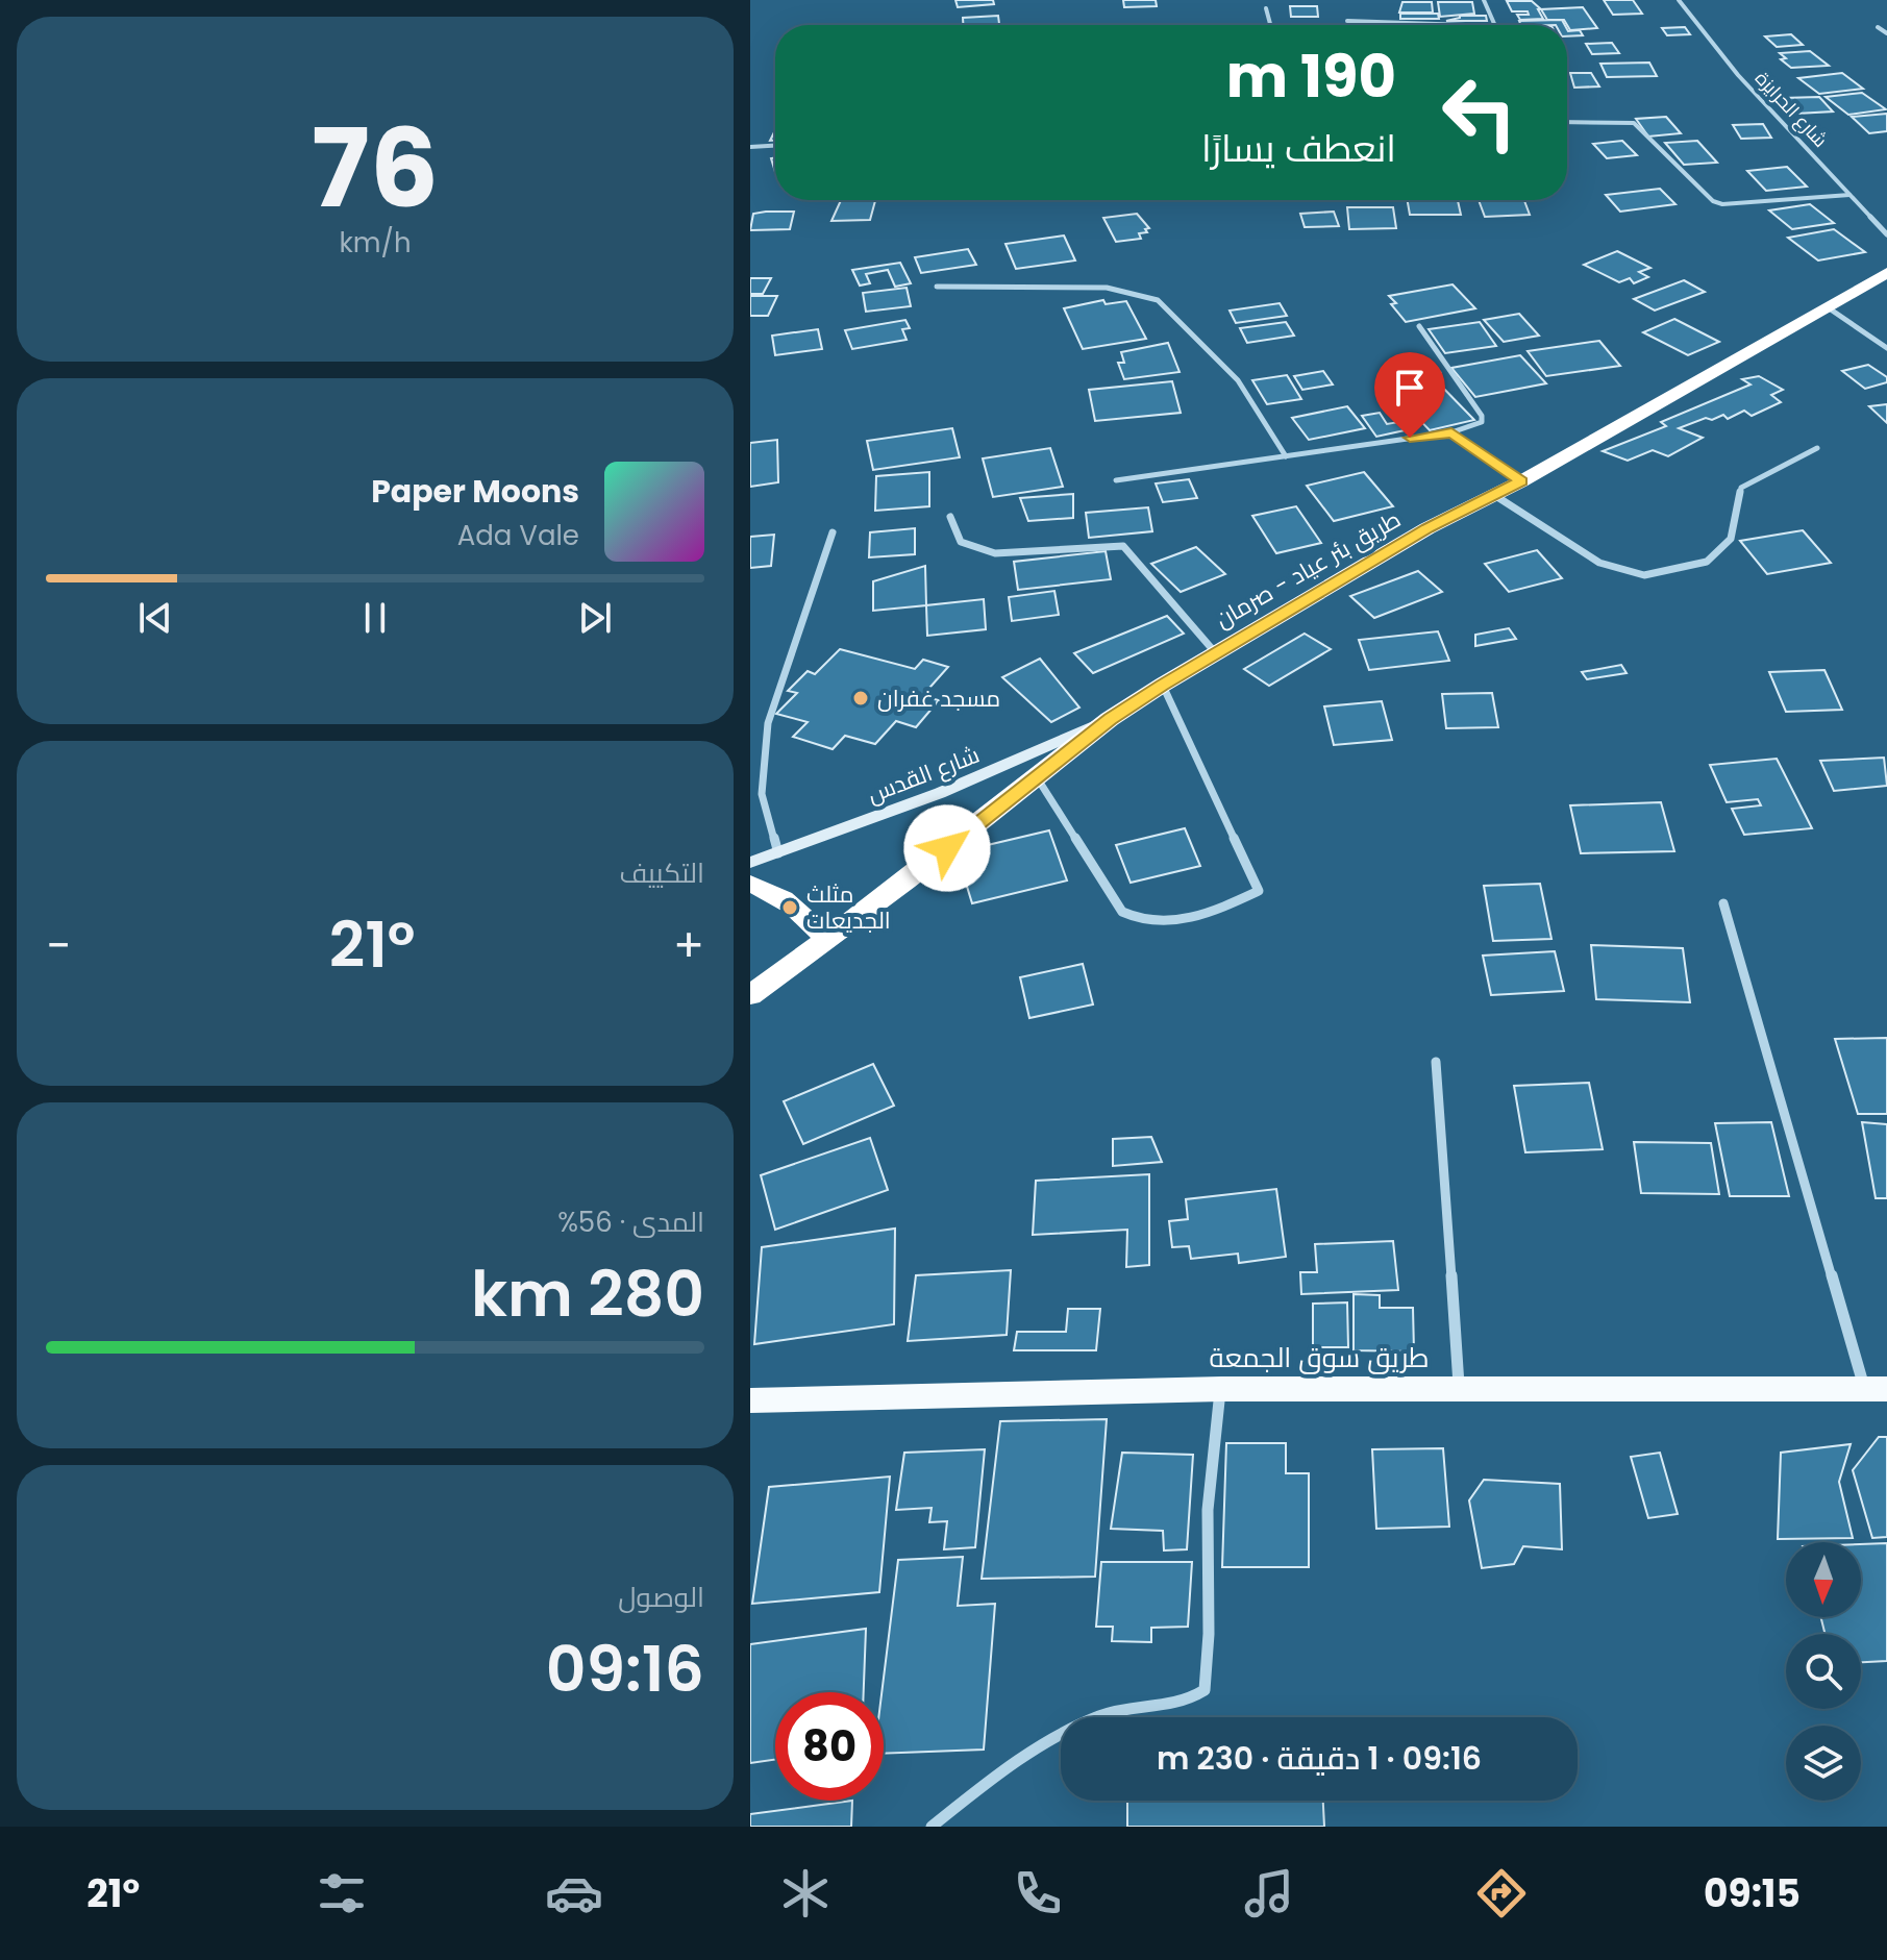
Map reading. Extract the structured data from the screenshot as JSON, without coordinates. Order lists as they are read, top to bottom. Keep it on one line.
{"streets":{"highway":["طريق بئر عياد - صرمان"],"main road":["طريق سوق الجمعة"],"street":["شارع الحرايزة","شارع القدس"]},"crossings":[["طريق بئر عياد - صرمان","شارع القدس"]],"places":["مسجد غفران","مثلث الجديعات"],"north":"bottom","page":{"tile":[["76","km/h"],"التكييف",["المدى · 56%","280 km"],["الوصول","09:16"]],"turn":["190 m","انعطف يسارًا"],"song":["Paper Moons","Ada Vale"],"heat":["−","21°","+"],"limit":"80","trip":"09:16 · 1 دقيقة · 230 m","tabs":["09:15","21°"]}}
